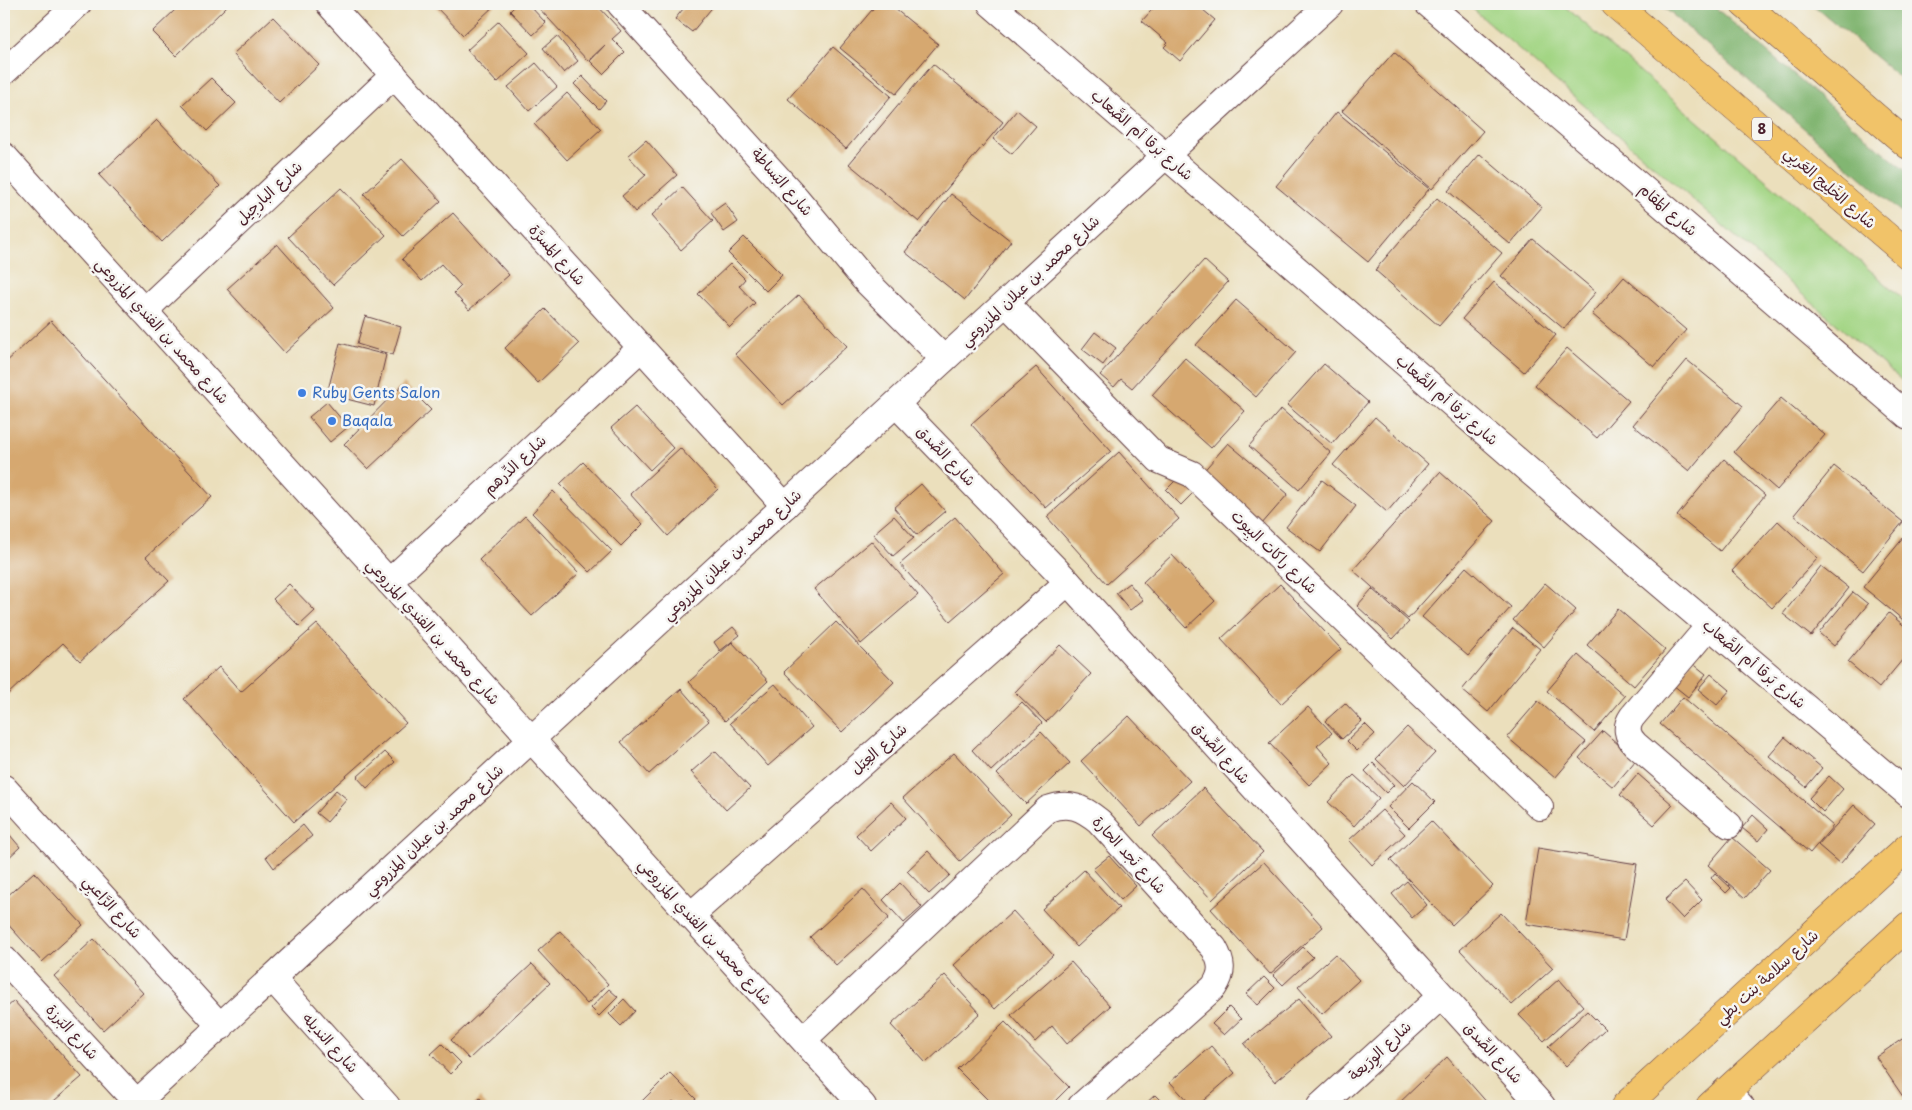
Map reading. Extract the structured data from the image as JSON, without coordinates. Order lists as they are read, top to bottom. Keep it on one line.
{"streets":{"main road":["8","شارع الخَلِيج العَربِي","شارع سلامة بنت بطي"],"street":["شارع بَرقا أم الصَّعاب","شارع البَساطة","شارع البارجِيل","شارع المَقام","شارع المَسرَّة","شارع محمد بن عبلان المزروعي","شارع محمد بن الفندي المزروعي","شارع الصِّدق","شارع الدِّرهم","شارع راكات البِيوت","شارع العِبَل","شارع نَجد الحارة","شارع الرَّاعبِي","شارع البَرزة","شارع النديله","شارع الوِرَيعة"]},"crossings":[["شارع بَرقا أم الصَّعاب","شارع محمد بن عبلان المزروعي"],["شارع البَساطة","شارع محمد بن عبلان المزروعي"],["شارع البارجِيل","شارع المَسرَّة"],["شارع البارجِيل","شارع محمد بن الفندي المزروعي"],["شارع المَسرَّة","شارع محمد بن عبلان المزروعي"],["شارع المَسرَّة","شارع الدِّرهم"],["شارع محمد بن عبلان المزروعي","شارع محمد بن الفندي المزروعي"],["شارع محمد بن عبلان المزروعي","شارع الصِّدق"],["شارع محمد بن عبلان المزروعي","شارع راكات البِيوت"],["شارع محمد بن عبلان المزروعي","شارع الرَّاعبِي"],["شارع محمد بن عبلان المزروعي","شارع البَرزة"],["شارع محمد بن عبلان المزروعي","شارع النديله"],["شارع محمد بن الفندي المزروعي","شارع الدِّرهم"],["شارع محمد بن الفندي المزروعي","شارع العِبَل"],["شارع محمد بن الفندي المزروعي","شارع نَجد الحارة"],["شارع الصِّدق","شارع العِبَل"],["شارع الصِّدق","شارع الوِرَيعة"]],"places":["Ruby Gents Salon","Baqala"]}
